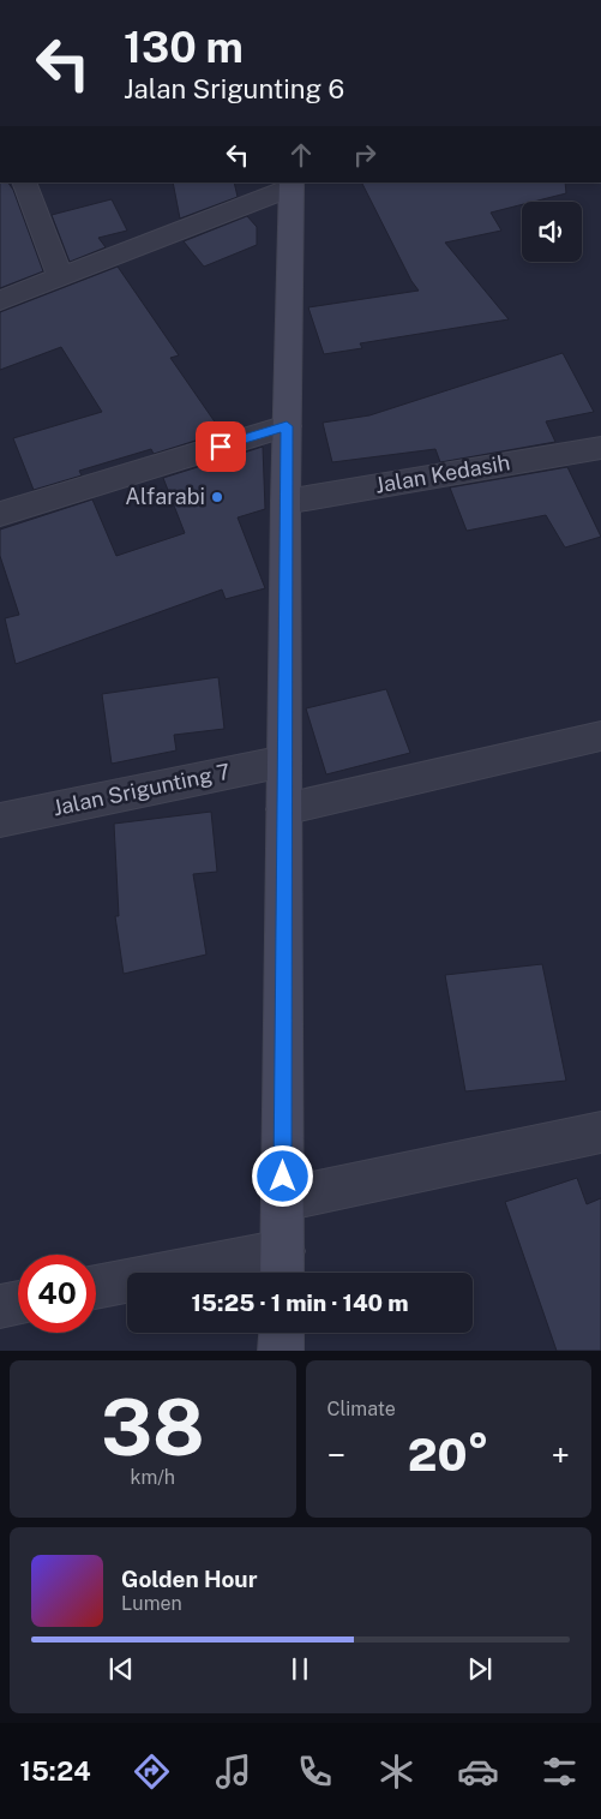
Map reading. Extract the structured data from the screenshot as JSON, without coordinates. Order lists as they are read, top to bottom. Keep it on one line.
{"streets":{"street":["Jalan Kedasih","Jalan Srigunting 7"]},"places":["Alfarabi"],"page":{"turn":["130 m","Jalan Srigunting 6"],"limit":"40","trip":"15:25 · 1 min · 140 m","tile":[["38","km/h"],"Climate"],"heat":["−","20°","+"],"song":["Golden Hour","Lumen"],"tabs":"15:24"}}
